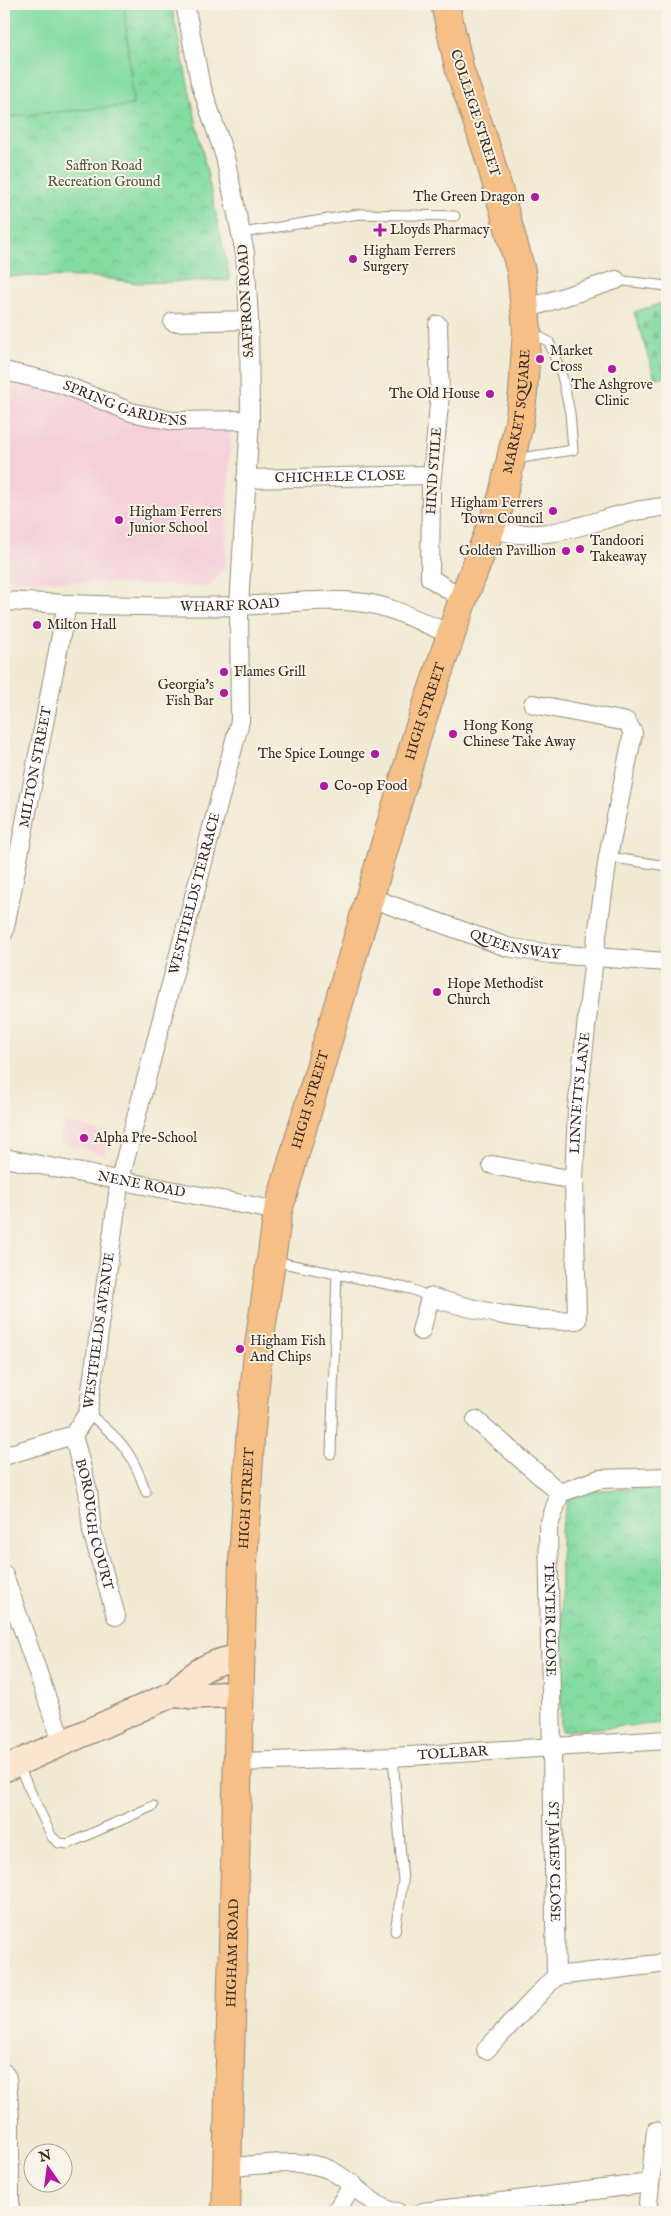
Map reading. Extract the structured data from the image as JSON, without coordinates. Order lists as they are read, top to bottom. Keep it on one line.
{"streets":{"main road":["COLLEGE STREET","MARKET SQUARE","HIGH STREET","HIGHAM ROAD"],"street":["SAFFRON ROAD","SPRING GARDENS","HIND STILE","CHICHELE CLOSE","WHARF ROAD","MILTON STREET","WESTFIELDS TERRACE","QUEENSWAY","LINNETTS LANE","NENE ROAD","WESTFIELDS AVENUE","BOROUGH COURT","TENTER CLOSE","TOLLBAR","ST JAMES' CLOSE"]},"crossings":[["COLLEGE STREET","MARKET SQUARE"],["SAFFRON ROAD","SPRING GARDENS"],["SAFFRON ROAD","CHICHELE CLOSE"],["SAFFRON ROAD","WHARF ROAD"],["SAFFRON ROAD","WESTFIELDS TERRACE"],["MARKET SQUARE","HIGH STREET"],["HIND STILE","CHICHELE CLOSE"],["HIND STILE","HIGH STREET"],["WHARF ROAD","HIGH STREET"],["WHARF ROAD","MILTON STREET"],["WHARF ROAD","WESTFIELDS TERRACE"],["HIGH STREET","QUEENSWAY"],["HIGH STREET","LINNETTS LANE"],["HIGH STREET","NENE ROAD"],["HIGH STREET","HIGHAM ROAD"],["WESTFIELDS TERRACE","NENE ROAD"],["WESTFIELDS TERRACE","WESTFIELDS AVENUE"],["QUEENSWAY","LINNETTS LANE"],["NENE ROAD","WESTFIELDS AVENUE"],["WESTFIELDS AVENUE","BOROUGH COURT"],["TENTER CLOSE","TOLLBAR"],["TENTER CLOSE","ST JAMES' CLOSE"],["TOLLBAR","ST JAMES' CLOSE"],["TOLLBAR","HIGHAM ROAD"]],"parks":["Saffron Road Recreation Ground"],"places":{"other":["The Green Dragon","Higham Ferrers Surgery","Market Cross","The Ashgrove Clinic","The Old House","Higham Ferrers Town Council","Higham Ferrers Junior School","Tandoori Takeaway","Golden Pavillion","Milton Hall","Flames Grill","Georgia's Fish Bar","Hong Kong Chinese Take Away","The Spice Lounge","Co-op Food","Hope Methodist Church","Alpha Pre-School","Higham Fish And Chips"],"health":["Lloyds Pharmacy"]},"north":"top"}
